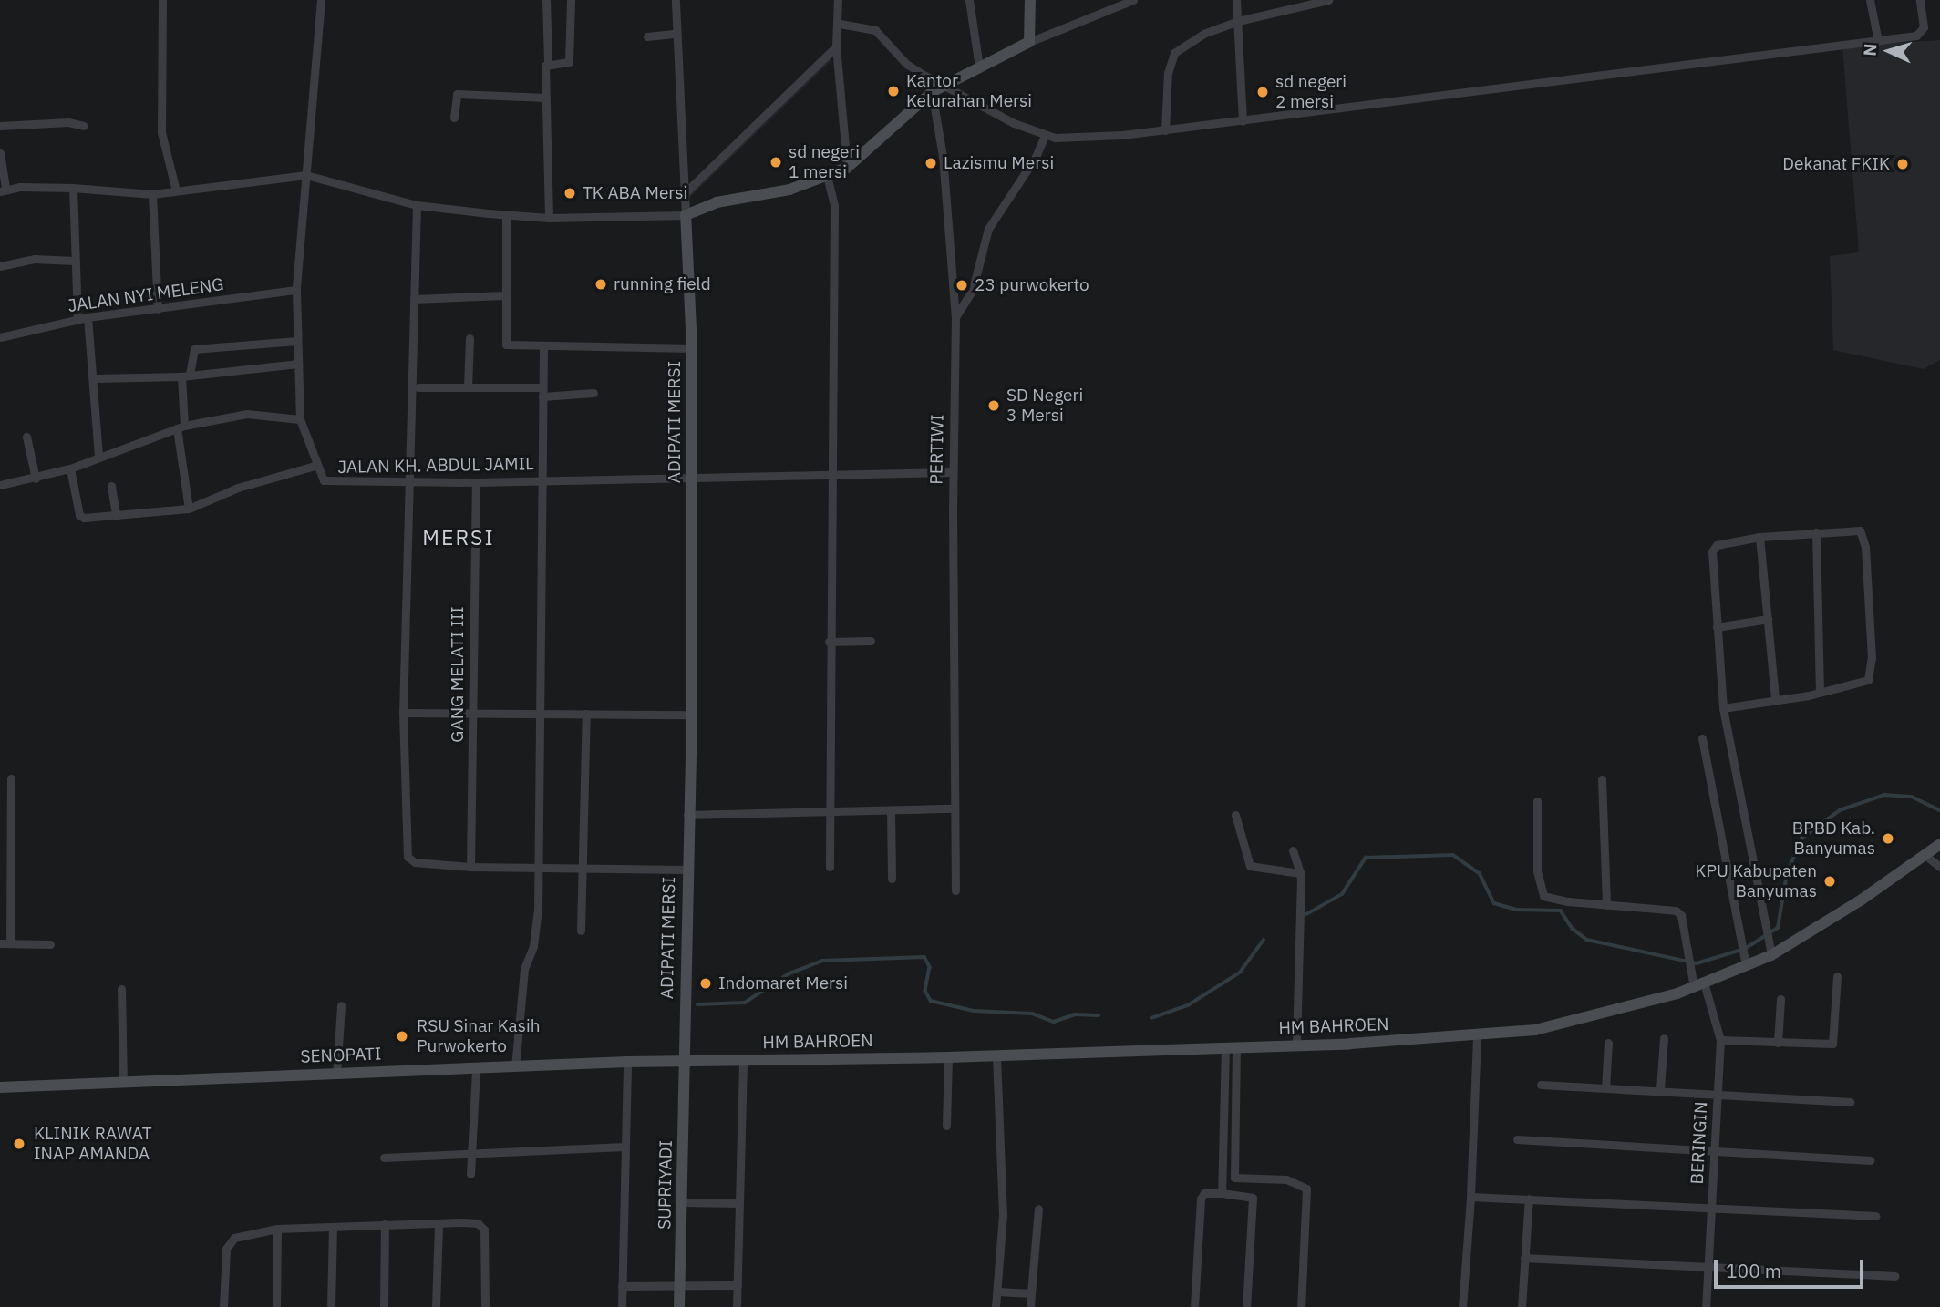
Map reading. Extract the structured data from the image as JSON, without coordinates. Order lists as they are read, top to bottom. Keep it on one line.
{"streets":{"street":["JALAN NYI MELENG","ADIPATI MERSI","PERTIWI","JALAN KH. ABDUL JAMIL","GANG MELATI III","HM BAHROEN","SENOPATI","BERINGIN","SUPRIYADI"]},"crossings":[["JALAN NYI MELENG","JALAN KH. ABDUL JAMIL"],["ADIPATI MERSI","JALAN KH. ABDUL JAMIL"],["ADIPATI MERSI","HM BAHROEN"],["ADIPATI MERSI","SENOPATI"],["ADIPATI MERSI","SUPRIYADI"],["PERTIWI","JALAN KH. ABDUL JAMIL"],["JALAN KH. ABDUL JAMIL","GANG MELATI III"],["HM BAHROEN","SENOPATI"],["HM BAHROEN","BERINGIN"],["HM BAHROEN","SUPRIYADI"],["SENOPATI","SUPRIYADI"]],"districts":["MERSI"],"places":["Kantor Kelurahan Mersi","sd negeri 2 mersi","sd negeri 1 mersi","Lazismu Mersi","Dekanat FKIK","TK ABA Mersi","running field","23 purwokerto","SD Negeri 3 Mersi","BPBD Kab. Banyumas","KPU Kabupaten Banyumas","Indomaret Mersi","RSU Sinar Kasih Purwokerto","KLINIK RAWAT INAP AMANDA"],"scale_bar":"100 m","north":"left"}
